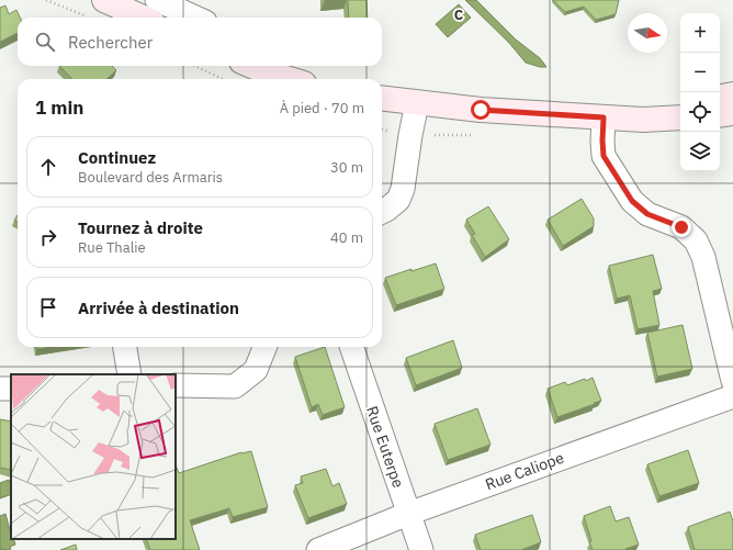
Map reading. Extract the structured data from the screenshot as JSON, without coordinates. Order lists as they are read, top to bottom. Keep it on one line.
{"streets":{"street":["Rue Euterpe","Rue Caliope"]},"crossings":[["Rue Euterpe","Rue Caliope"]],"north":"right","page":{"map_buttons":["+","−"],"search":"Rechercher","heading":["1 min","À pied · 70 m"],"list":[["Continuez","Boulevard des Armaris","30 m"],["Tournez à droite","Rue Thalie","40 m"],"Arrivée à destination"]},"grid":{"columns":["C"]}}
